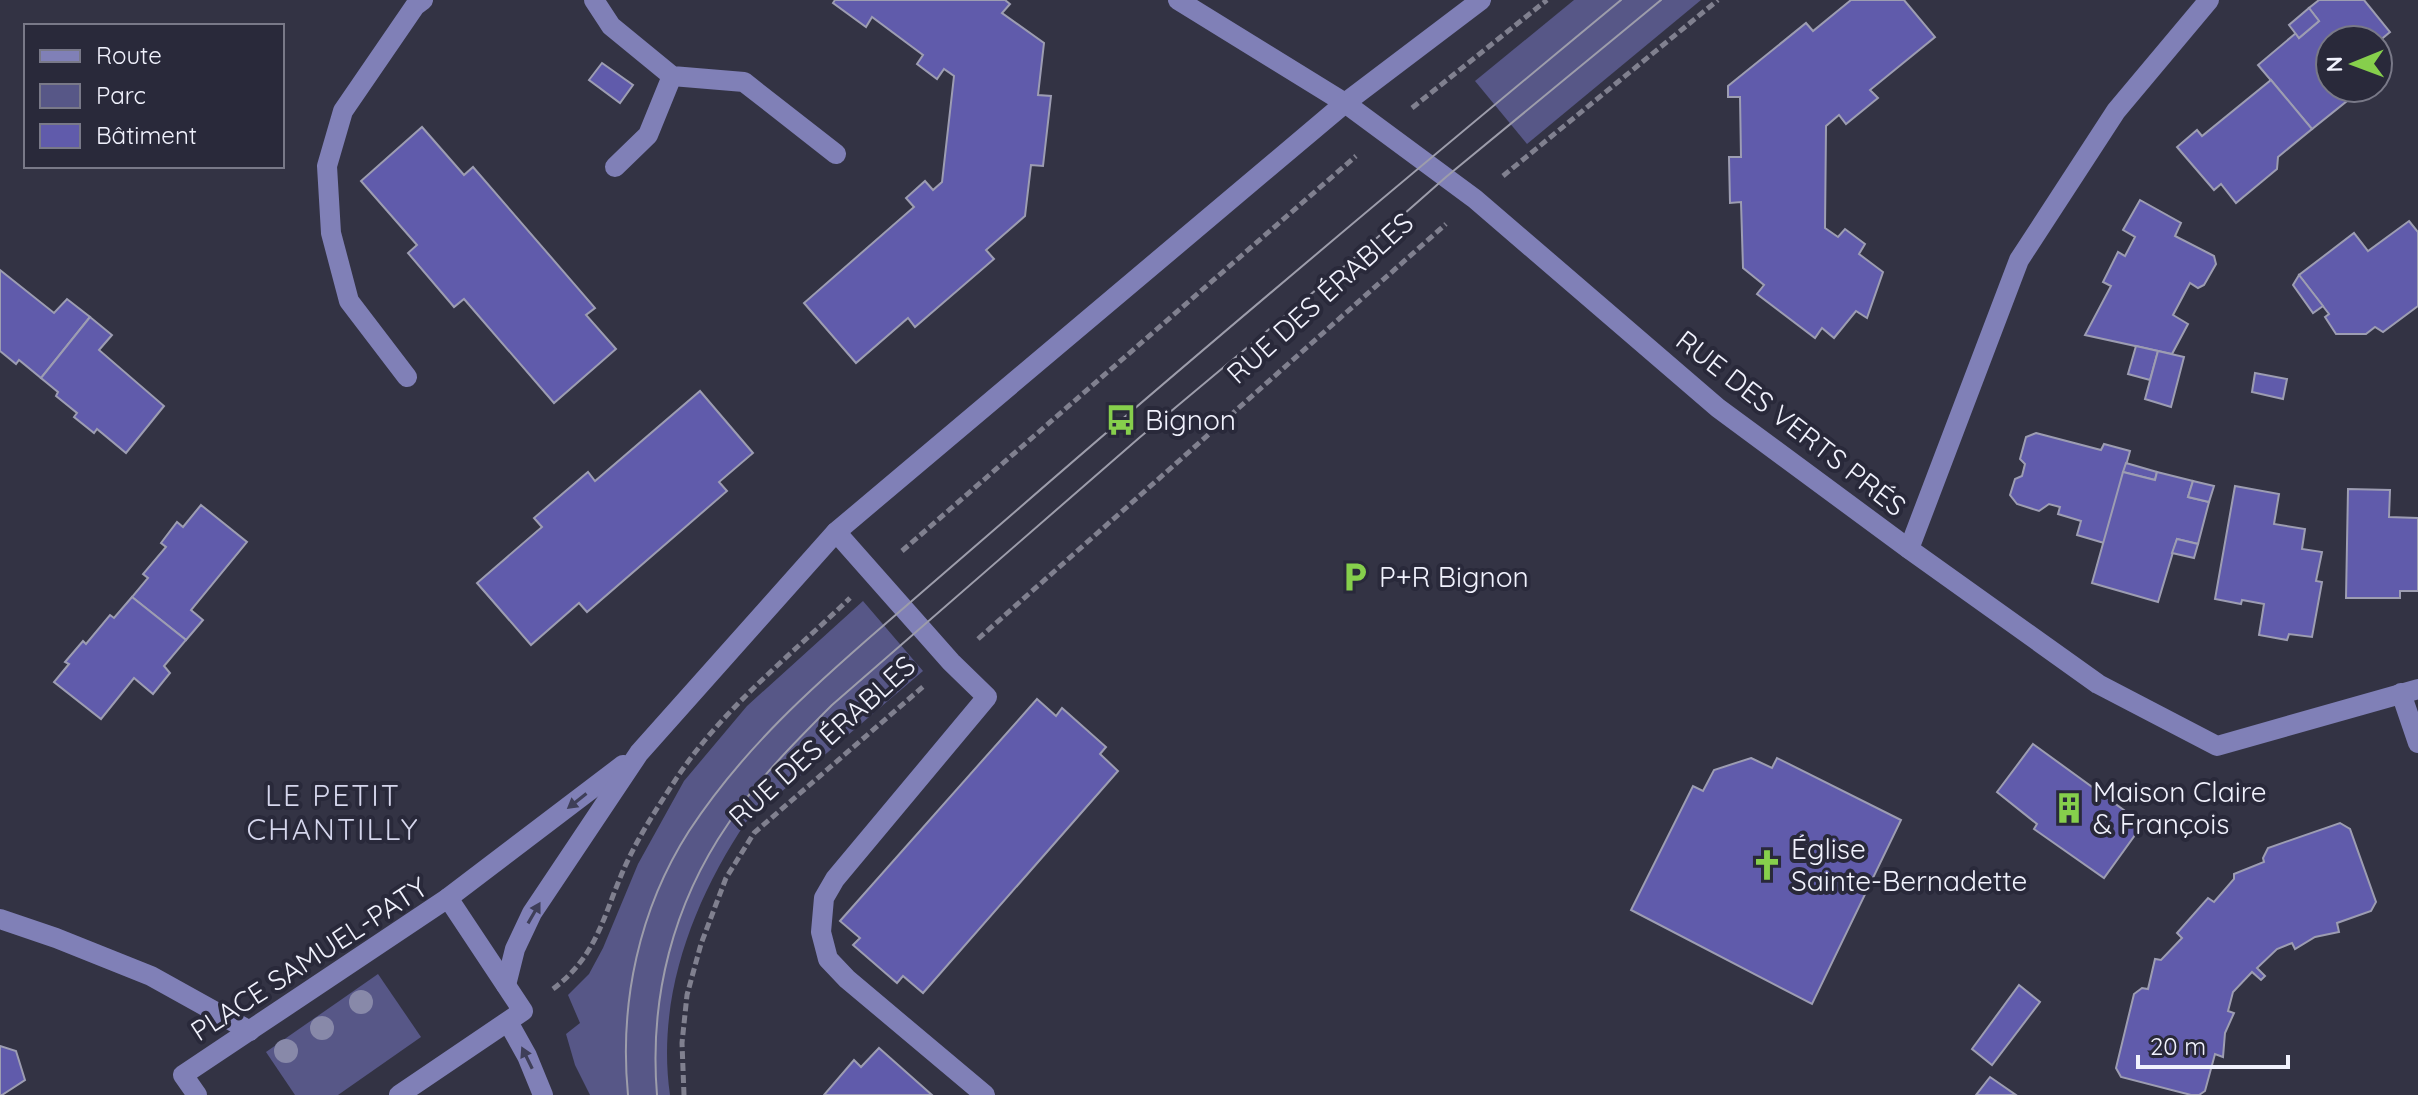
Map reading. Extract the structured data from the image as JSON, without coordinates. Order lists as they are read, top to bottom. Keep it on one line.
{"streets":{"street":["RUE DES ÉRABLES","RUE DES VERTS PRÉS","PLACE SAMUEL-PATY"]},"crossings":[["RUE DES ÉRABLES","RUE DES VERTS PRÉS"]],"districts":["LE PETIT CHANTILLY"],"places":{"bus stop":["Bignon"],"parking":["P+R Bignon"],"building":["Maison Claire & François"],"church":["Église Sainte-Bernadette"]},"legend":["Route","Parc","Bâtiment"],"scale_bar":"20 m","north":"left"}
